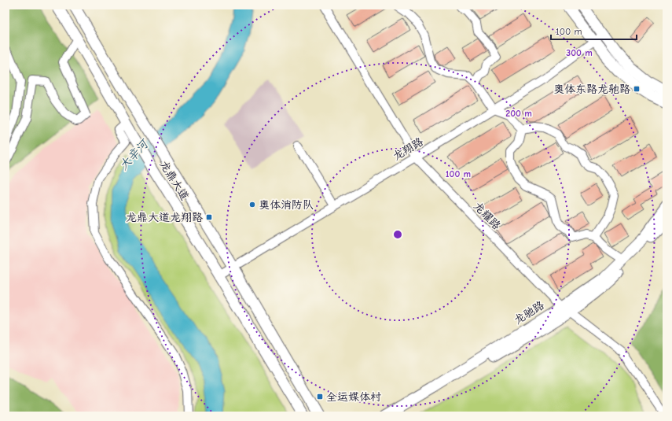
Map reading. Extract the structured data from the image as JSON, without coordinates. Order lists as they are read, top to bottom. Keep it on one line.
{"streets":{"main road":["龙鼎大道","龙驰路"],"street":["龙翔路","龙耀路"]},"crossings":[["龙翔路","龙鼎大道"],["龙翔路","龙耀路"],["龙耀路","龙驰路"]],"water":["大辛河"],"places":{"transit":["奥体东路龙驰路","龙鼎大道龙翔路","全运媒体村"],"other":["奥体消防队"]},"scale_bar":"100 m","rings":["300 m","200 m","100 m"]}
